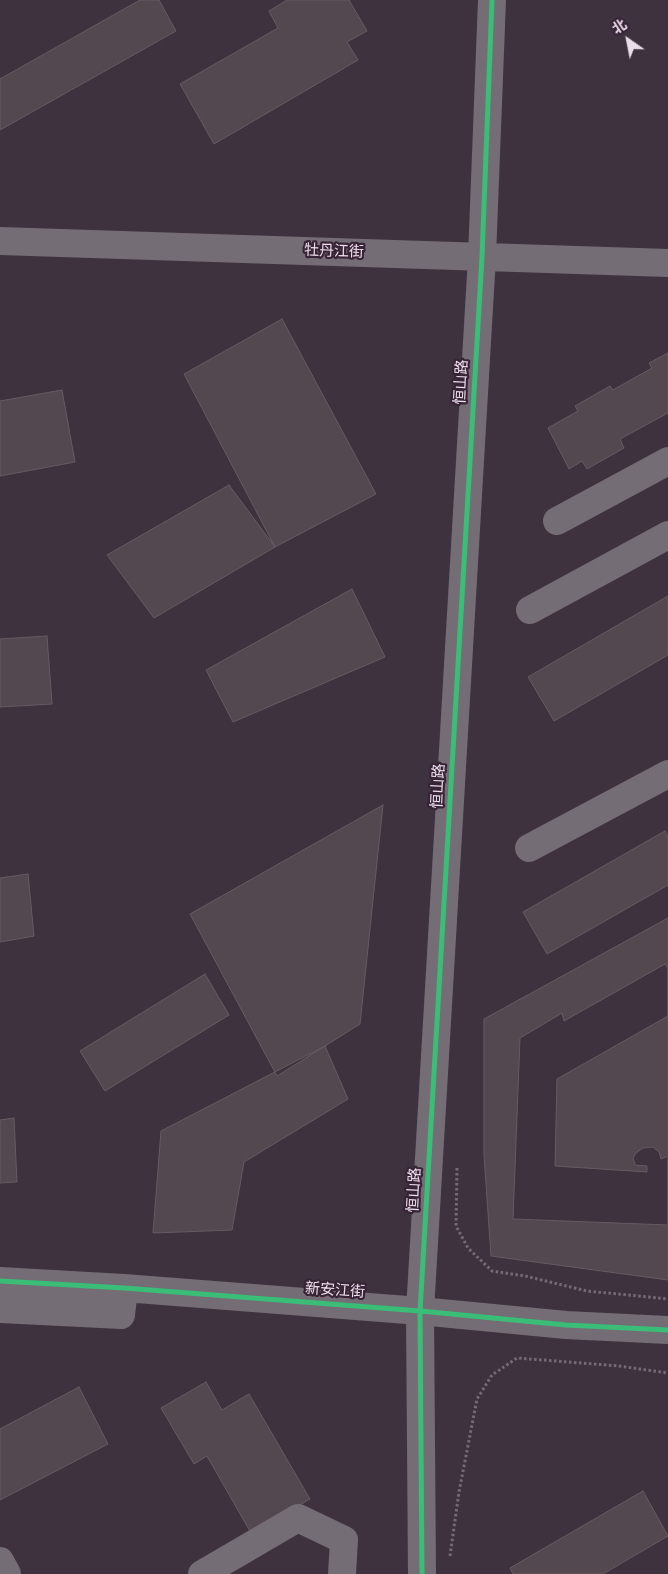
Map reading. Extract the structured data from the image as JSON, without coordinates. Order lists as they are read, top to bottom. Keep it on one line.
{"streets":{"street":["牡丹江街","恒山路","新安江街"]},"crossings":[["牡丹江街","恒山路"],["恒山路","新安江街"]],"north":"top left"}
